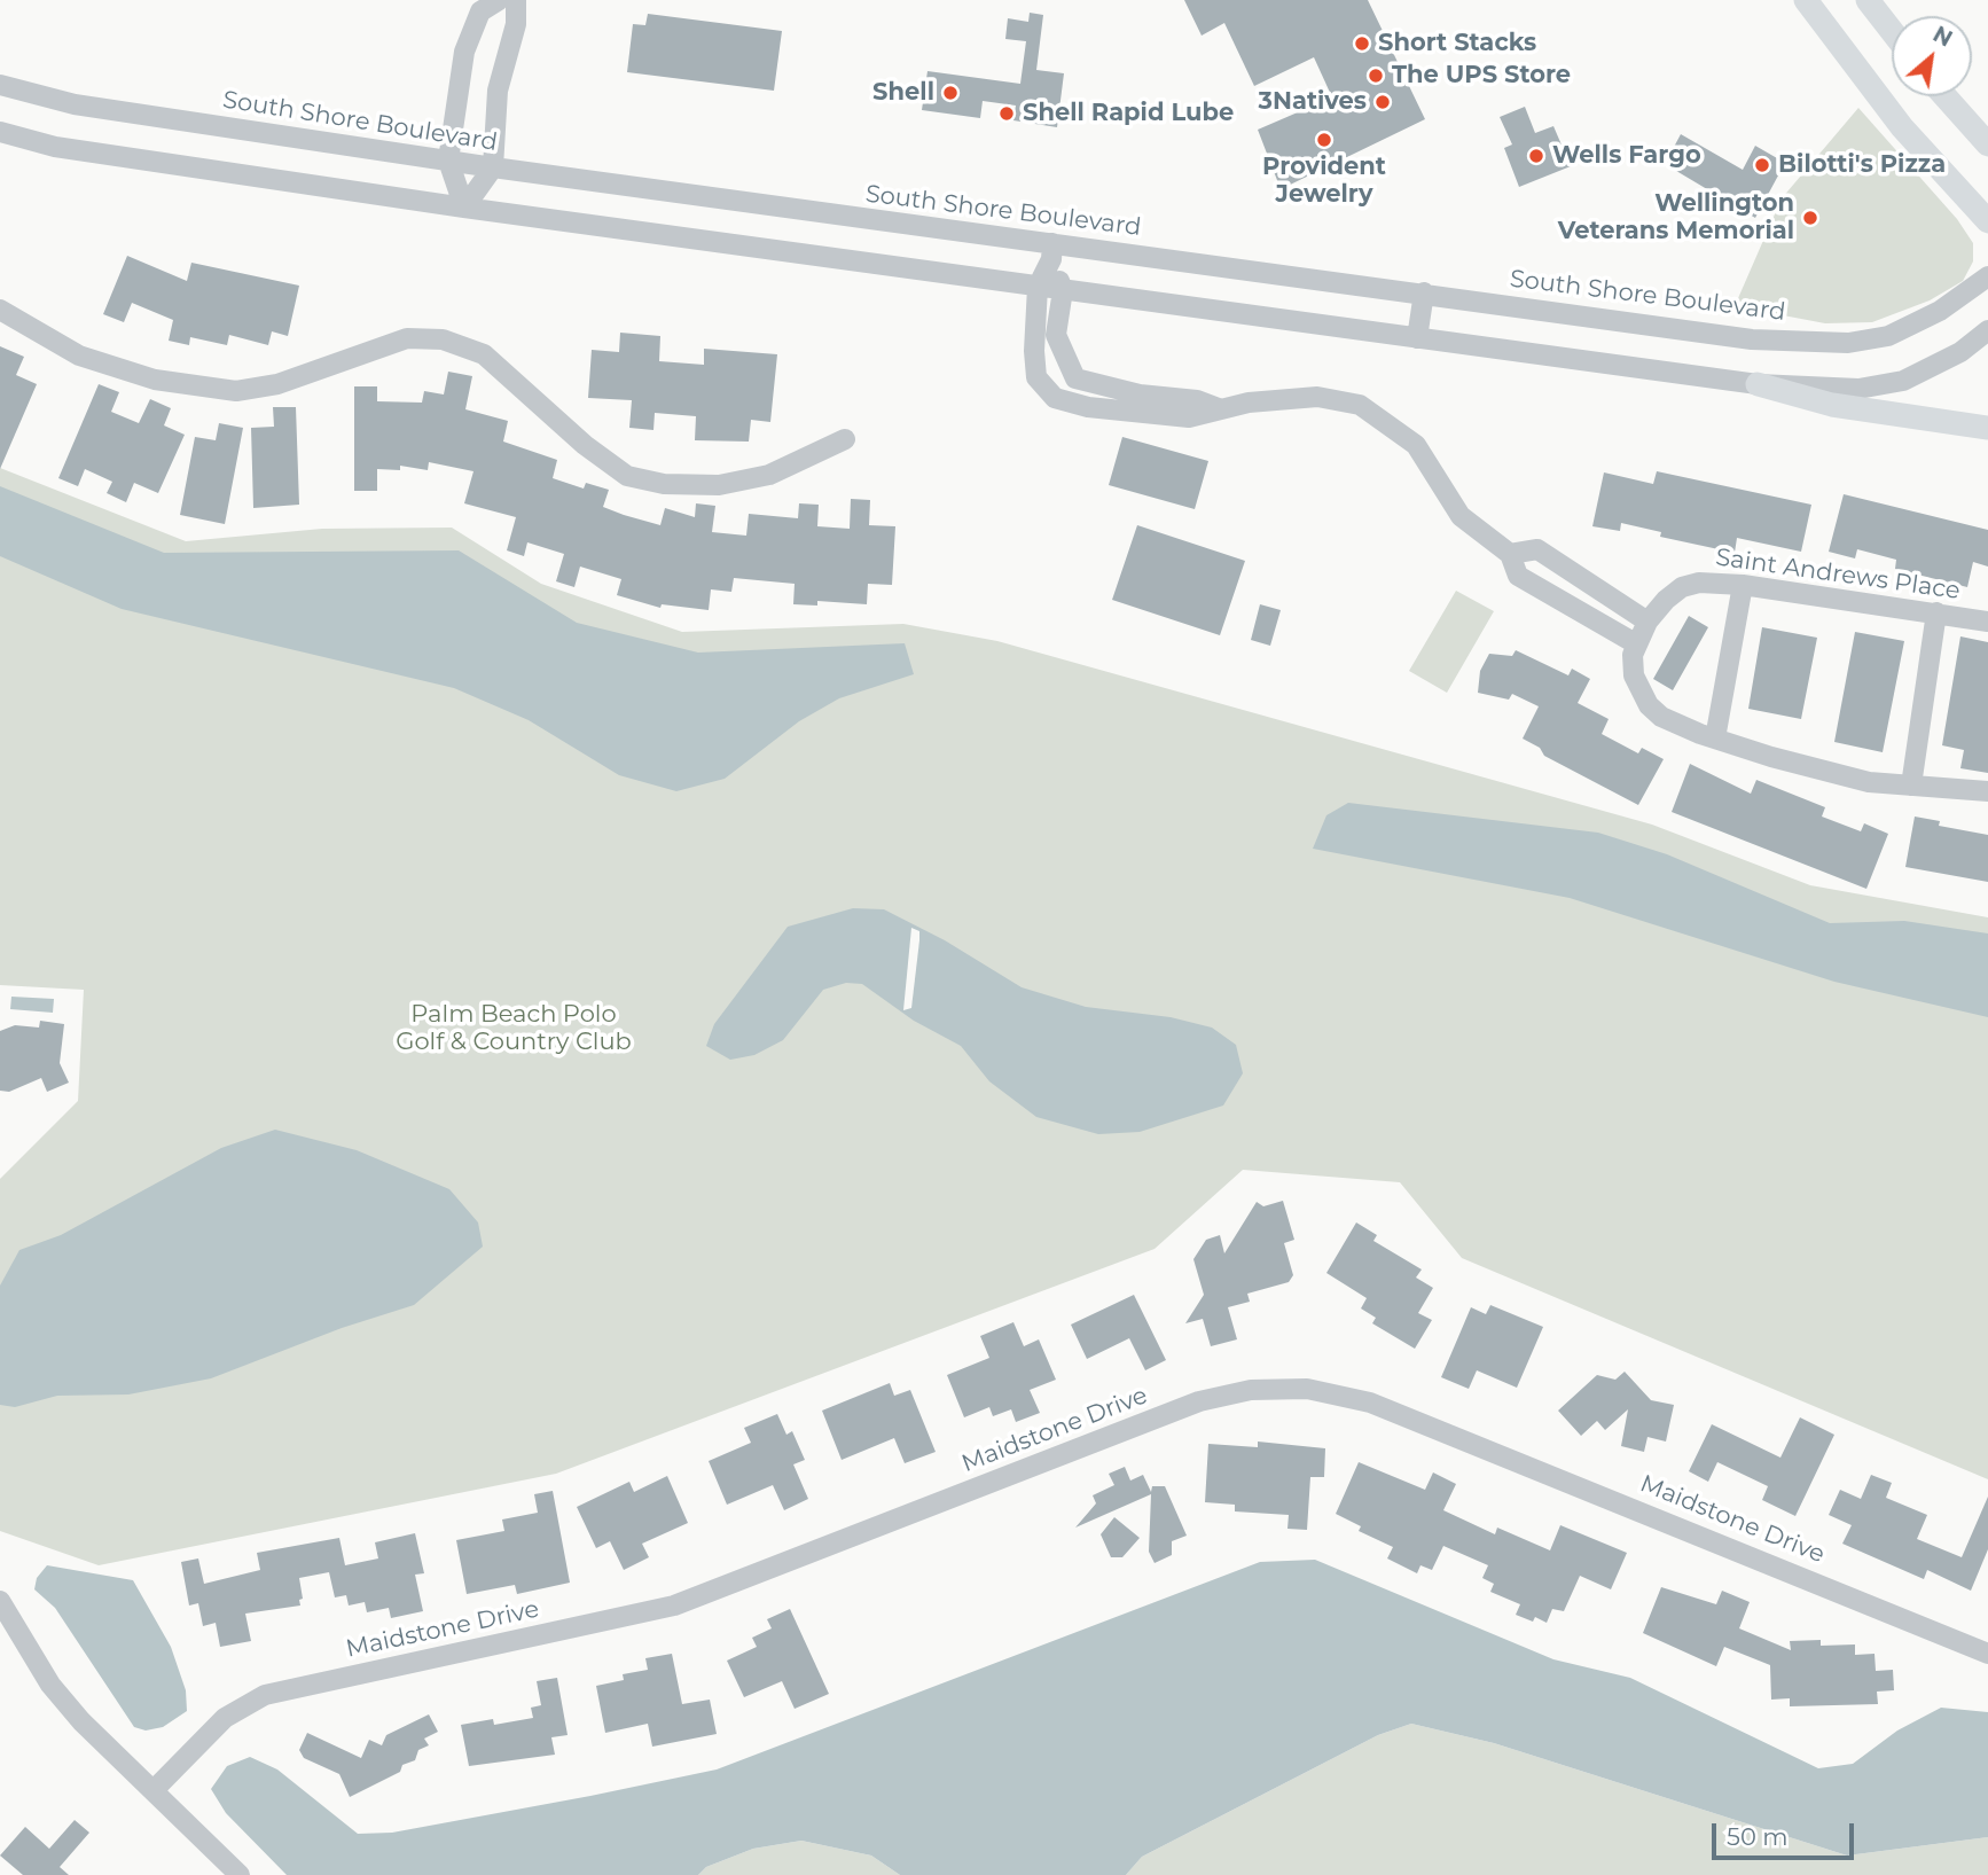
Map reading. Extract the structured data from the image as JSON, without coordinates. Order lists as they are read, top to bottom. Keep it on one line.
{"streets":{"street":["South Shore Boulevard","Saint Andrews Place","Maidstone Drive"]},"parks":["Palm Beach Polo Golf & Country Club"],"places":["Short Stacks","The UPS Store","Shell","3Natives","Shell Rapid Lube","Provident Jewelry","Wells Fargo","Bilotti's Pizza","Wellington Veterans Memorial"],"scale_bar":"50 m","north":"top right"}
